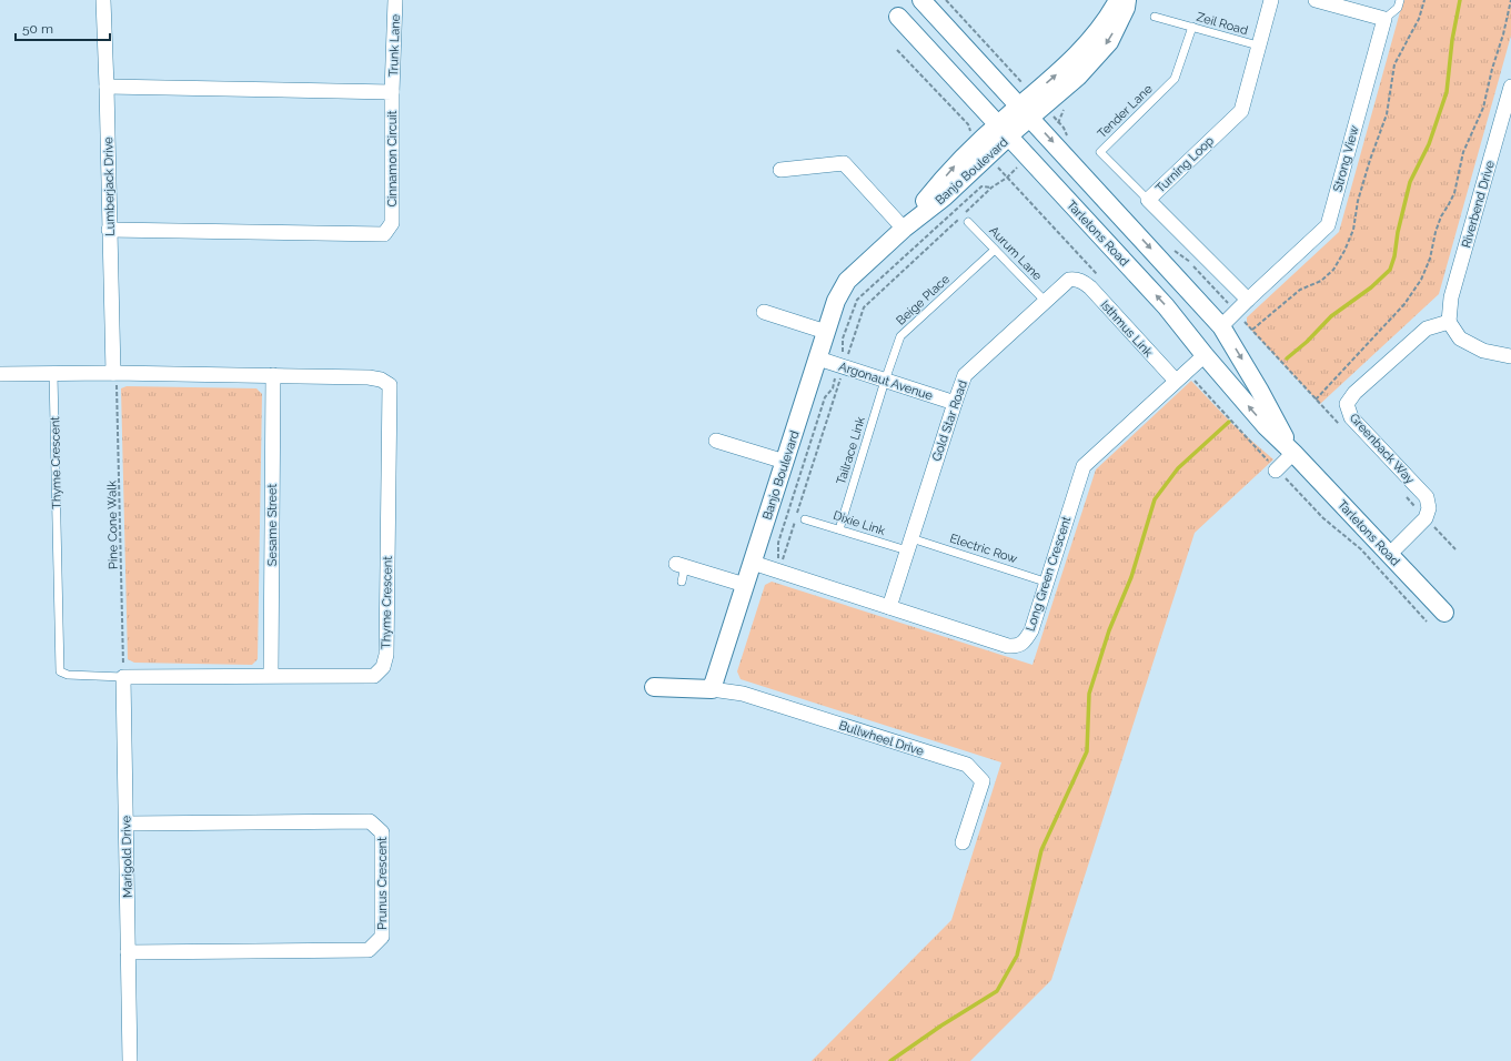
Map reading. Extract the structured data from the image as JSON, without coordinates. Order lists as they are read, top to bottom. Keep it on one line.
{"streets":{"street":["Trunk Lane","Cinnamon Circuit","Strong View","Turning Loop","Banjo Boulevard","Lumberjack Drive","Riverbend Drive","Tarletons Road","Isthmus Link","Argonaut Avenue","Gold Star Road","Greenback Way","Thyme Crescent","Sesame Street","Long Green Crescent","Bullwheel Drive","Marigold Drive","Prunus Crescent"],"lane":["Zeil Road","Tender Lane","Aurum Lane","Beige Place","Tailrace Link","Dixie Link","Electric Row"],"path":["Pine Cone Walk"]},"crossings":[["Zeil Road","Tender Lane"],["Zeil Road","Turning Loop"],["Trunk Lane","Cinnamon Circuit"],["Tender Lane","Turning Loop"],["Cinnamon Circuit","Lumberjack Drive"],["Strong View","Turning Loop"],["Strong View","Tarletons Road"],["Banjo Boulevard","Tarletons Road"],["Banjo Boulevard","Argonaut Avenue"],["Banjo Boulevard","Long Green Crescent"],["Banjo Boulevard","Bullwheel Drive"],["Lumberjack Drive","Thyme Crescent"],["Lumberjack Drive","Pine Cone Walk"],["Riverbend Drive","Greenback Way"],["Tarletons Road","Long Green Crescent"],["Aurum Lane","Beige Place"],["Aurum Lane","Gold Star Road"],["Beige Place","Argonaut Avenue"],["Beige Place","Tailrace Link"],["Isthmus Link","Gold Star Road"],["Isthmus Link","Long Green Crescent"],["Argonaut Avenue","Gold Star Road"],["Argonaut Avenue","Tailrace Link"],["Gold Star Road","Dixie Link"],["Gold Star Road","Electric Row"],["Gold Star Road","Long Green Crescent"],["Tailrace Link","Dixie Link"],["Thyme Crescent","Pine Cone Walk"],["Thyme Crescent","Sesame Street"],["Thyme Crescent","Marigold Drive"],["Dixie Link","Electric Row"],["Pine Cone Walk","Marigold Drive"],["Electric Row","Long Green Crescent"],["Marigold Drive","Prunus Crescent"]],"scale_bar":"50 m"}
